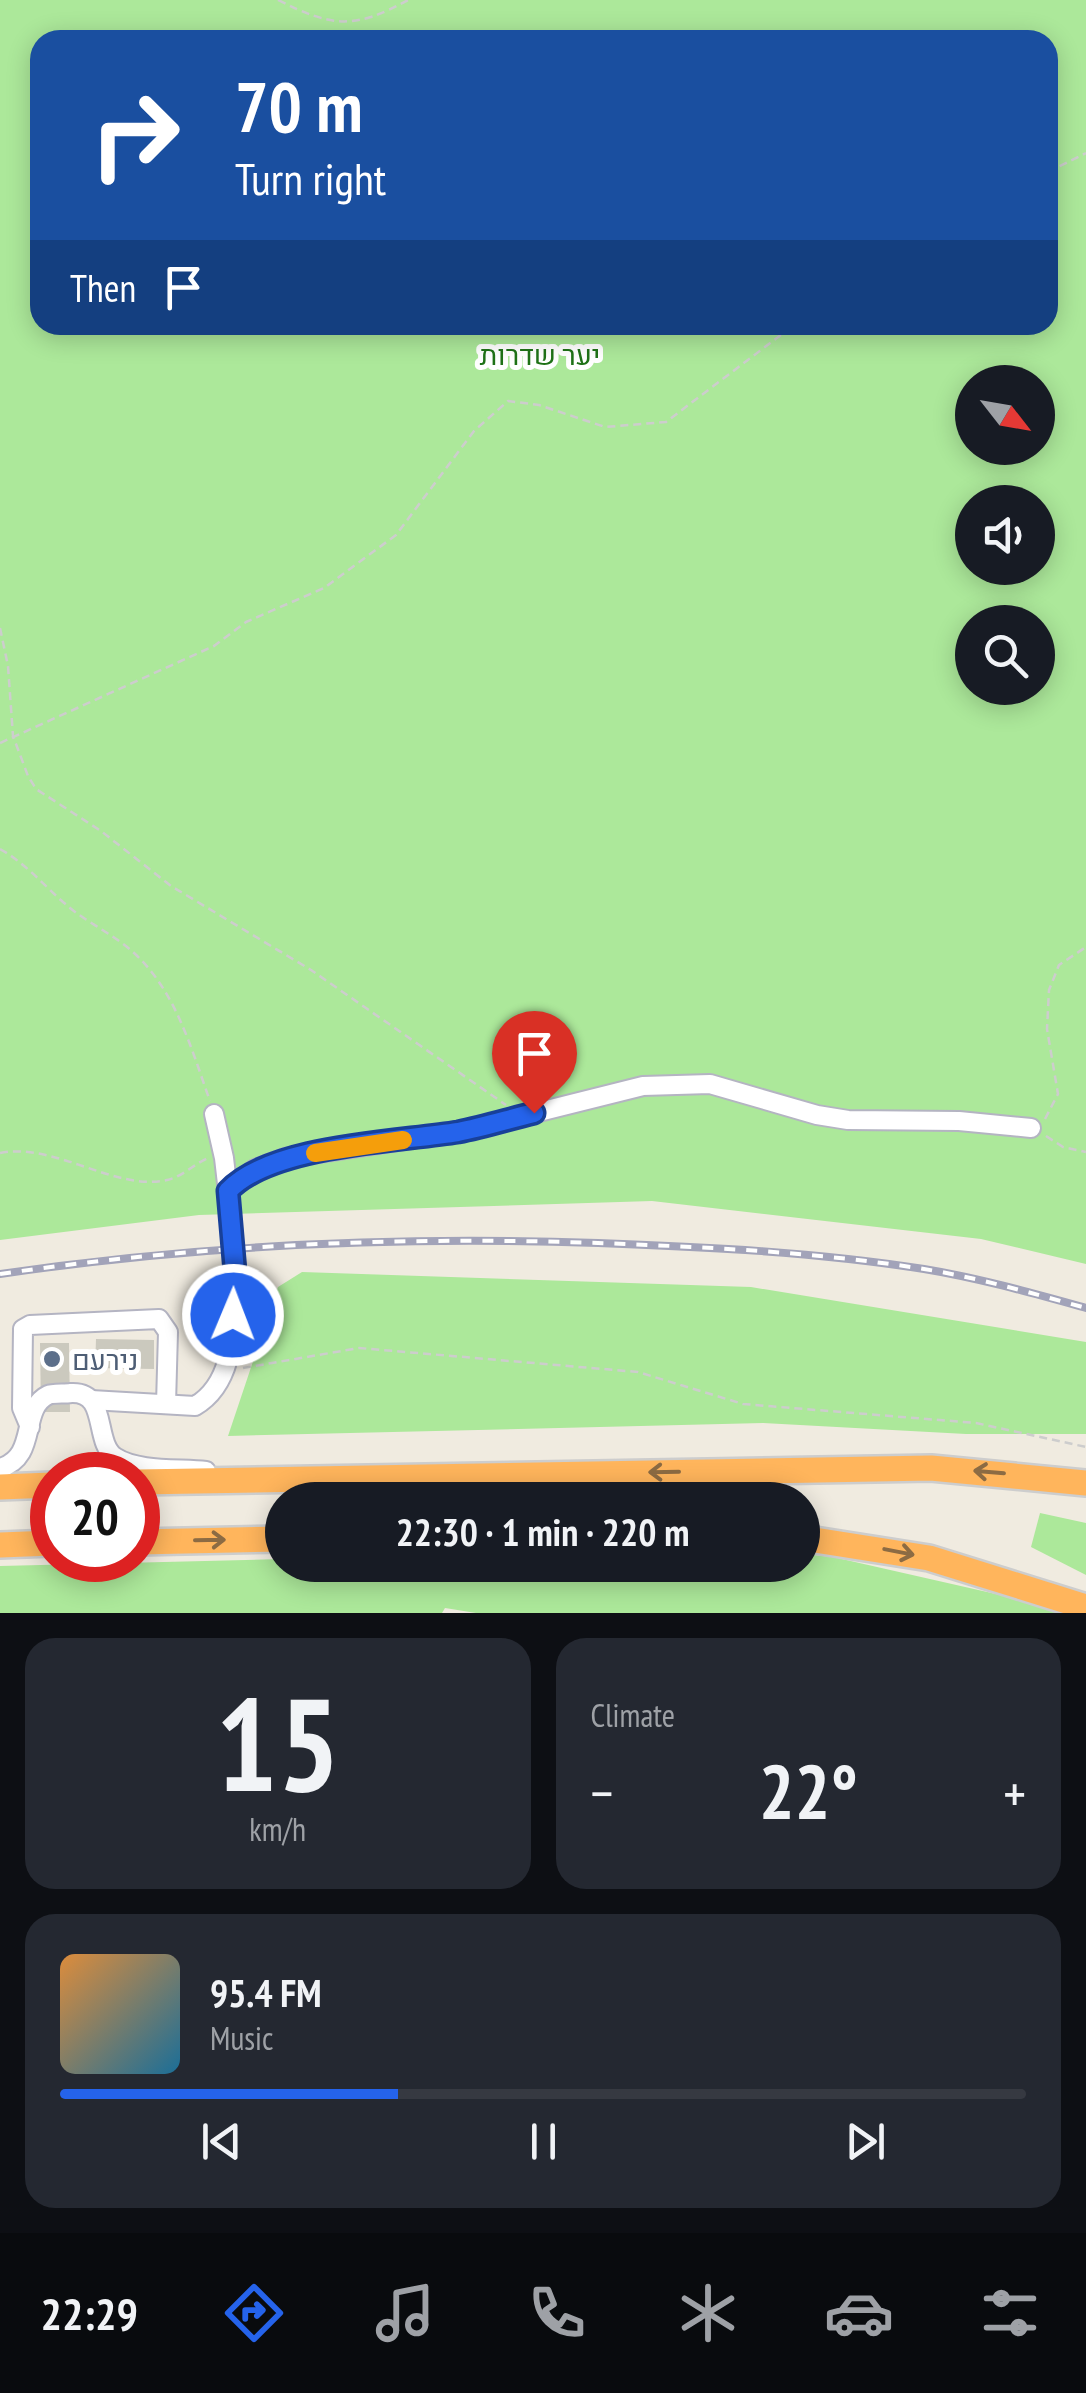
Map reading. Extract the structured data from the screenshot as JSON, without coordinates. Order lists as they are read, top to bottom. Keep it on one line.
{"parks":["יער שדרות"],"places":["נירעם"],"north":"bottom right","page":{"turn":["70 m","Turn right"],"then":"Then","limit":"20","trip":"22:30 · 1 min · 220 m","tile":[["15","km/h"],"Climate"],"heat":["−","22°","+"],"song":["95.4 FM","Music"],"tabs":"22:29"}}
